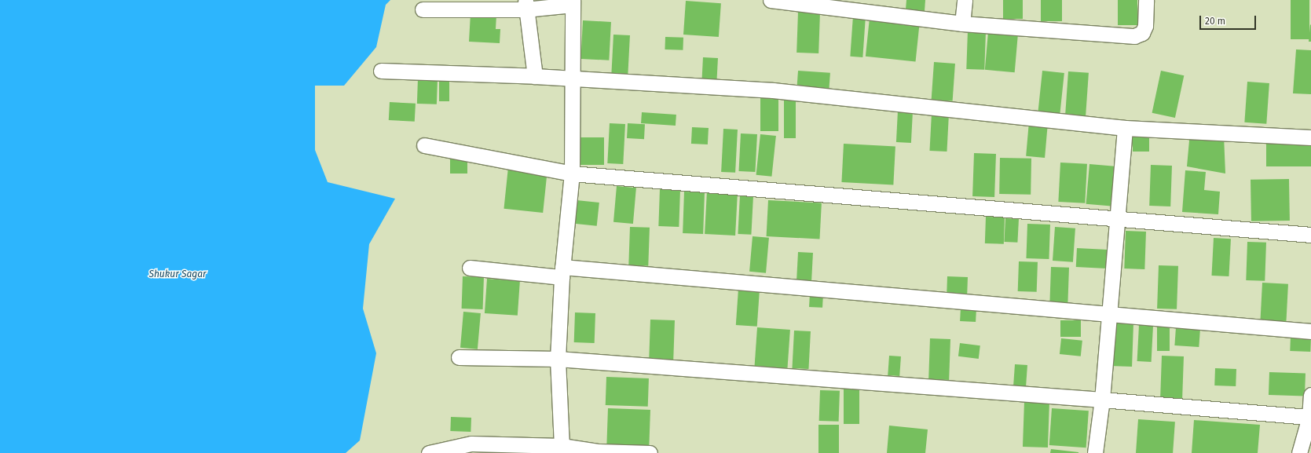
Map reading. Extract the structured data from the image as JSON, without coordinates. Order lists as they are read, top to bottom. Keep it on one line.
{"water":["Shukur Sagar"],"scale_bar":"20 m"}
